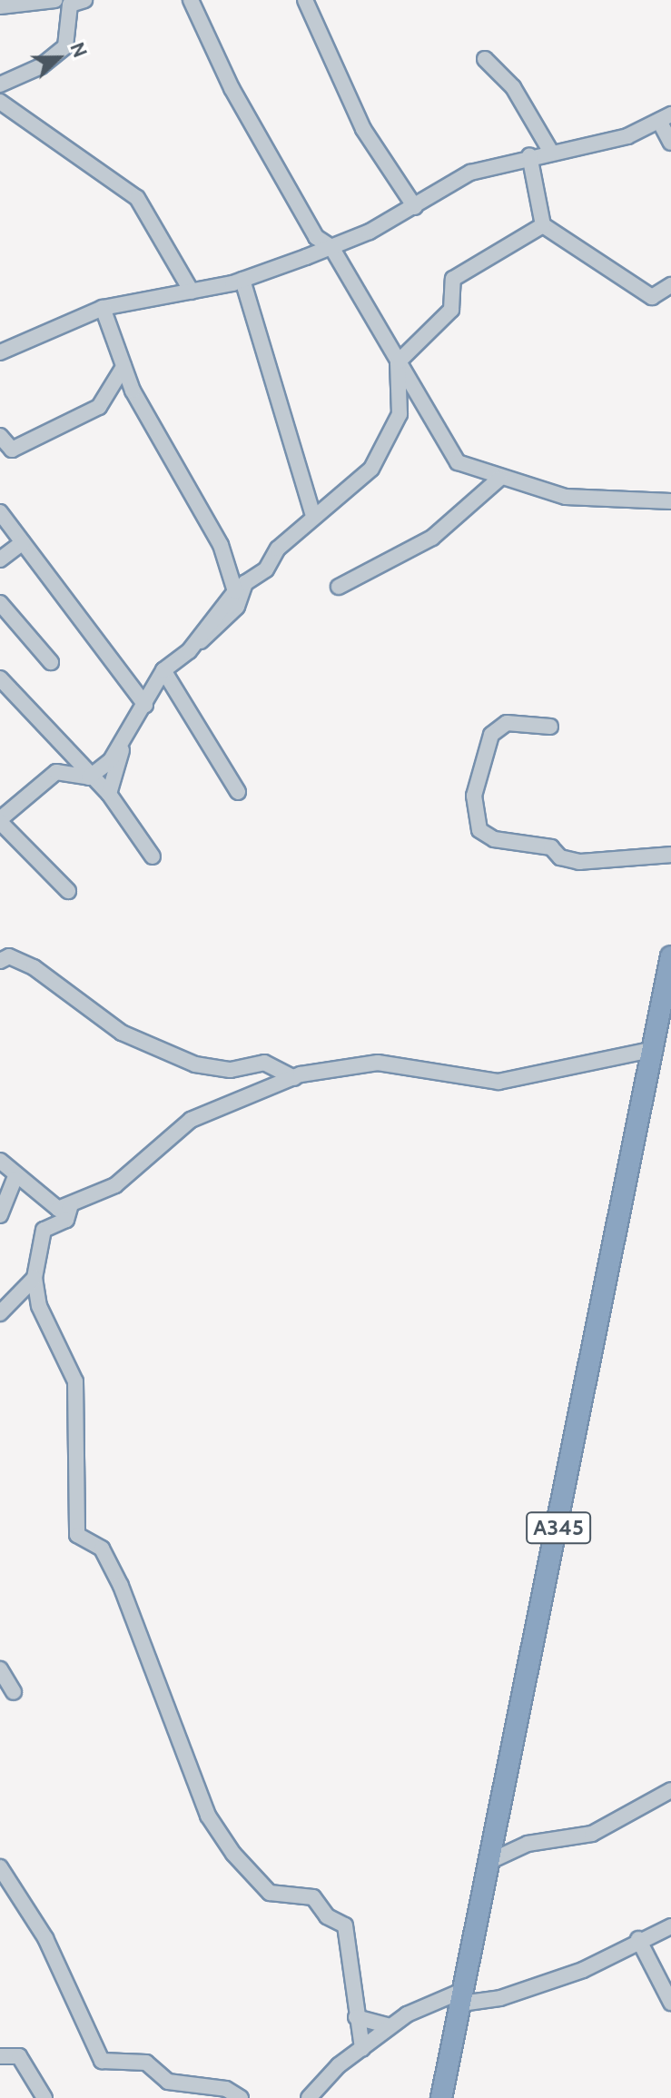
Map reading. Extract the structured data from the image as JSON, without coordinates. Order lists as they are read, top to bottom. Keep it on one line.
{"streets":{"highway":["A345"]},"north":"right"}
